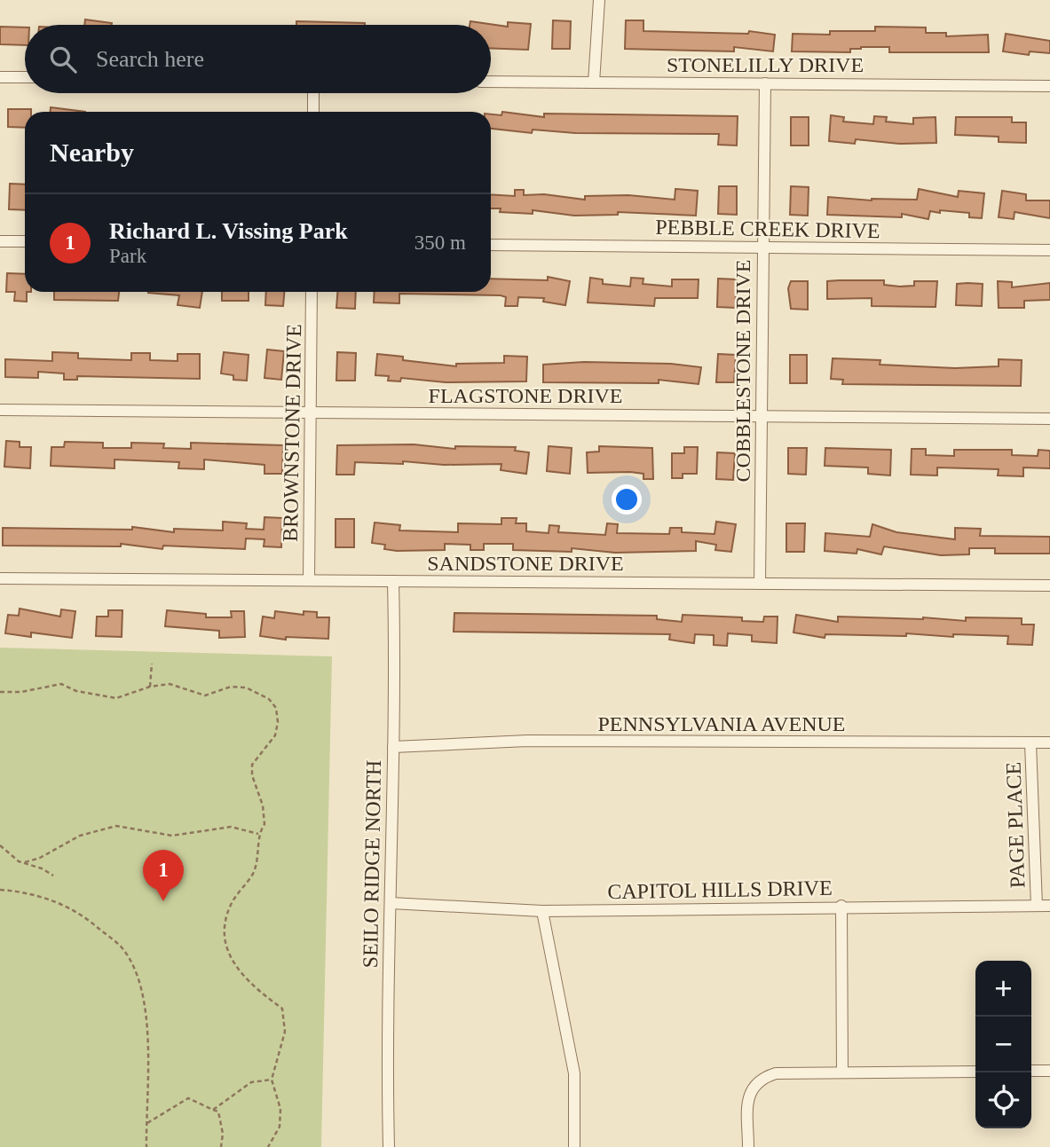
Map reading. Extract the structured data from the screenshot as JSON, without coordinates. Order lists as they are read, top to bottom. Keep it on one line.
{"streets":{"street":["STONELILLY DRIVE","PEBBLE CREEK DRIVE","COBBLESTONE DRIVE","FLAGSTONE DRIVE","BROWNSTONE DRIVE","SANDSTONE DRIVE","PENNSYLVANIA AVENUE","PAGE PLACE","SEILO RIDGE NORTH","CAPITOL HILLS DRIVE"]},"crossings":[["STONELILLY DRIVE","COBBLESTONE DRIVE"],["PEBBLE CREEK DRIVE","COBBLESTONE DRIVE"],["COBBLESTONE DRIVE","FLAGSTONE DRIVE"],["COBBLESTONE DRIVE","SANDSTONE DRIVE"],["FLAGSTONE DRIVE","BROWNSTONE DRIVE"],["BROWNSTONE DRIVE","SANDSTONE DRIVE"],["SANDSTONE DRIVE","SEILO RIDGE NORTH"],["PENNSYLVANIA AVENUE","PAGE PLACE"],["PENNSYLVANIA AVENUE","SEILO RIDGE NORTH"],["PAGE PLACE","CAPITOL HILLS DRIVE"],["SEILO RIDGE NORTH","CAPITOL HILLS DRIVE"]],"page":{"search":"Search here","heading":"Nearby","list":[{"mark":"1","name":"Richard L. Vissing Park","note":"Park","value":"350 m"}],"pins":"1","map_buttons":["+","−"]}}
